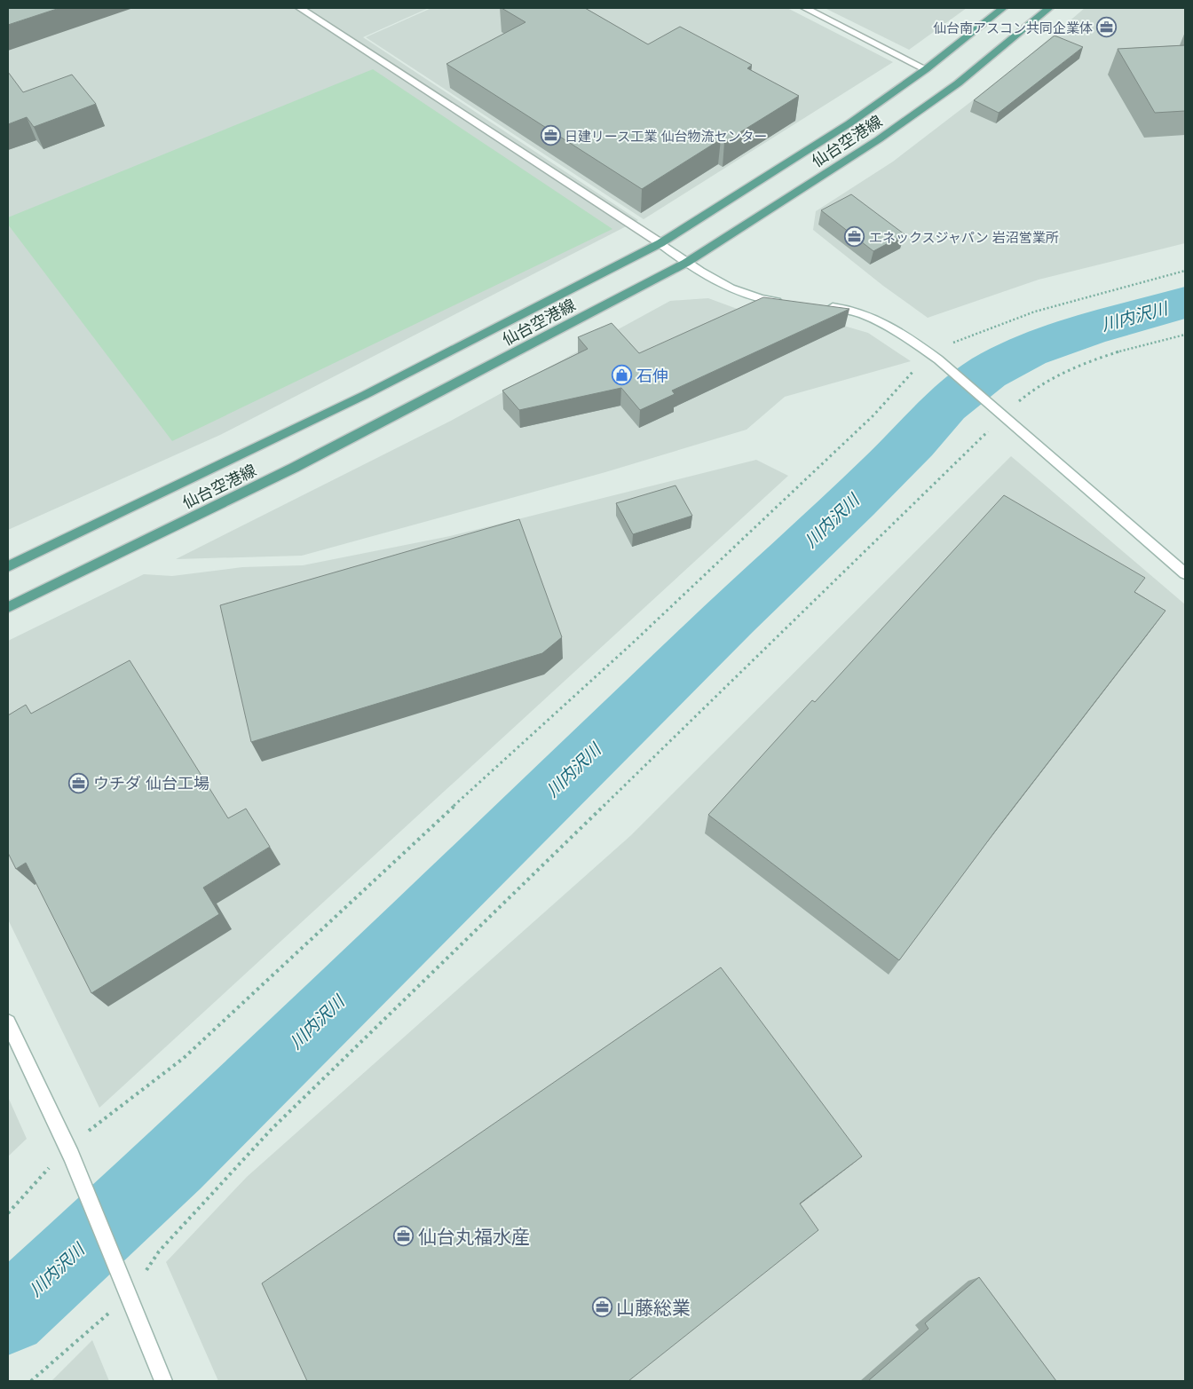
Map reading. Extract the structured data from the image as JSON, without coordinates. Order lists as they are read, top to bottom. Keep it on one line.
{"streets":{"main road":["仙台空港線"]},"water":["川内沢川"],"places":{"office":["仙台南アスコン共同企業体","日建リース工業 仙台物流センター","エネックスジャパン 岩沼営業所","ウチダ 仙台工場","仙台丸福水産","山藤総業"],"shop":["石伸"]}}
